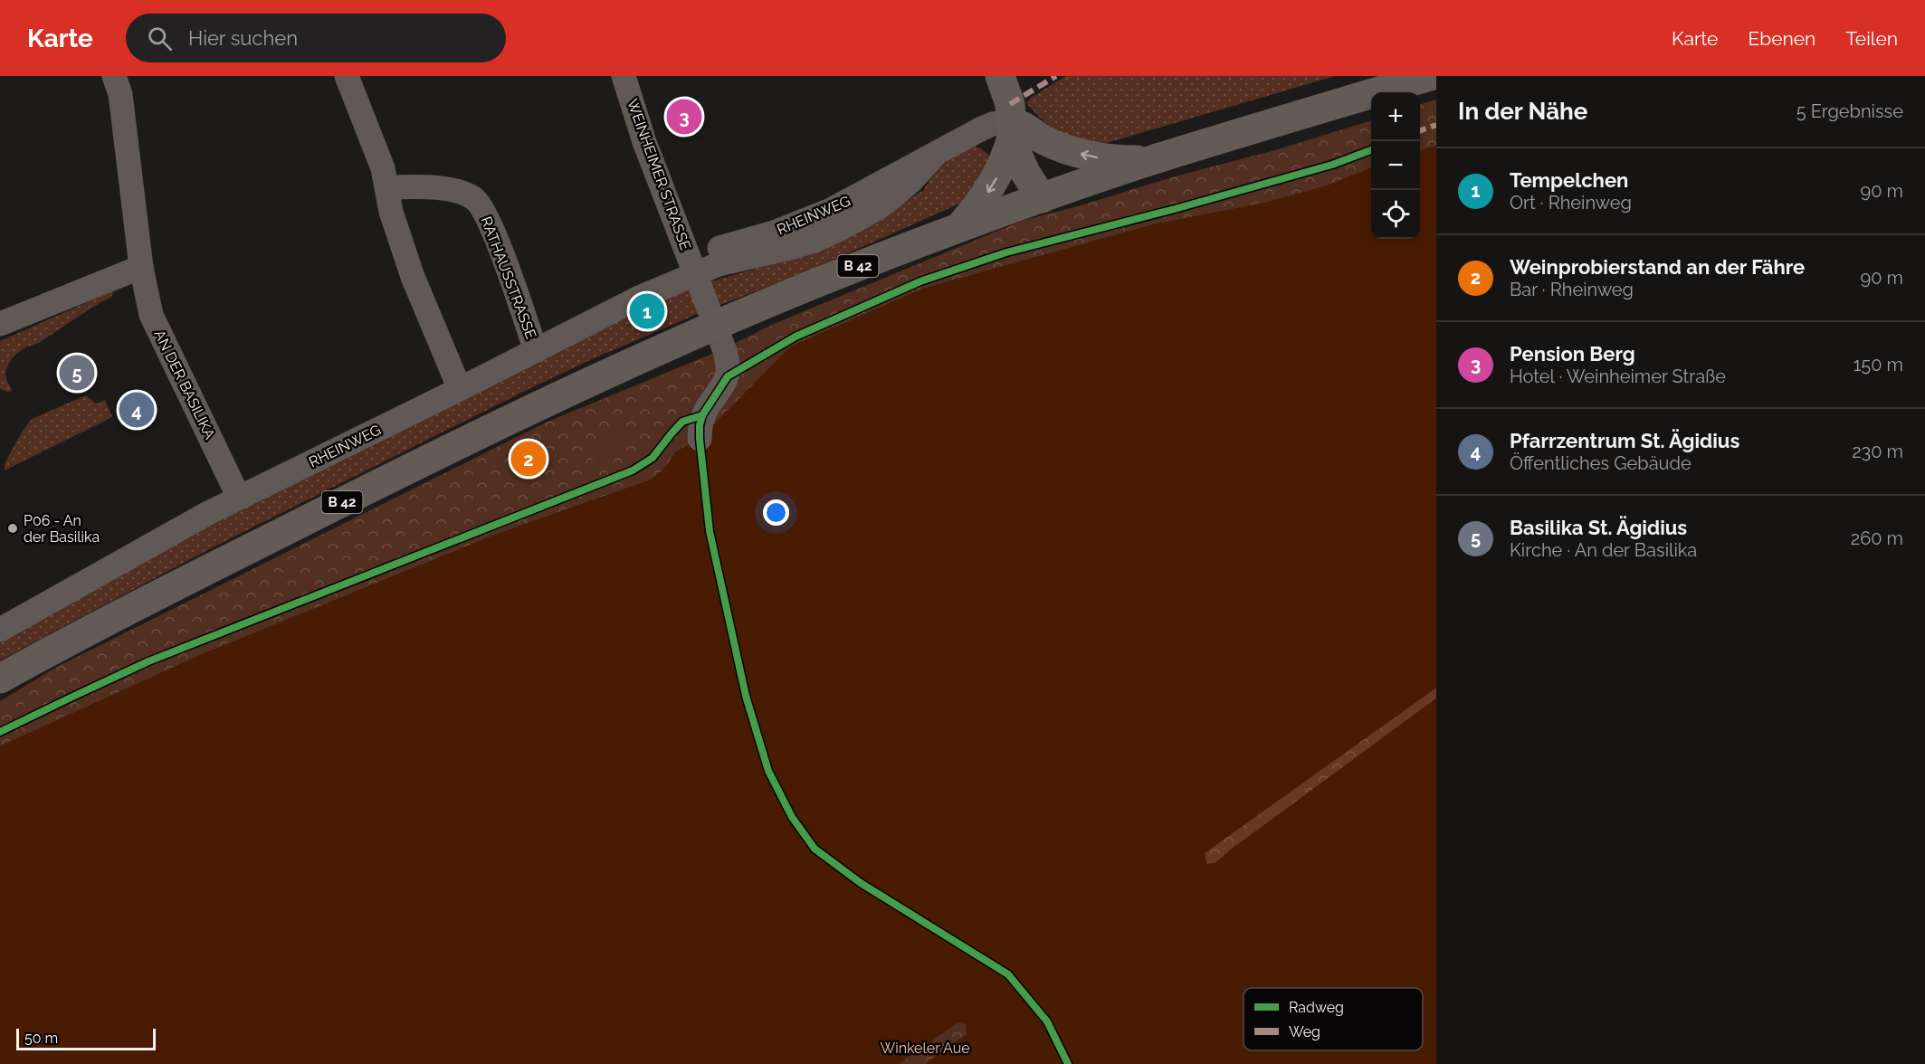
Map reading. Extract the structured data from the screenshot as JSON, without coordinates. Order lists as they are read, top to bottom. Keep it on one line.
{"streets":{"main road":["B 42"],"street":["WEINHEIMER STRASSE","RHEINWEG","RATHAUSSTRASSE","AN DER BASILIKA"]},"crossings":[["WEINHEIMER STRASSE","RHEINWEG"],["RHEINWEG","RATHAUSSTRASSE"],["RHEINWEG","AN DER BASILIKA"]],"parks":["Winkeler Aue"],"places":["P06 - An der Basilika"],"legend":["Radweg","Weg"],"scale_bar":"50 m","page":{"header":"Karte","search":"Hier suchen","nav":["Karte","Ebenen","Teilen"],"heading":["In der Nähe","5 Ergebnisse"],"map_buttons":["+","−"],"pins":["3","1","5","4","2"],"list":[{"mark":"1","name":"Tempelchen","note":"Ort · Rheinweg","value":"90 m"},{"mark":"2","name":"Weinprobierstand an der Fähre","note":"Bar · Rheinweg","value":"90 m"},{"mark":"3","name":"Pension Berg","note":"Hotel · Weinheimer Straße","value":"150 m"},{"mark":"4","name":"Pfarrzentrum St. Ägidius","note":"Öffentliches Gebäude","value":"230 m"},{"mark":"5","name":"Basilika St. Ägidius","note":"Kirche · An der Basilika","value":"260 m"}],"scale":"50 m"}}
